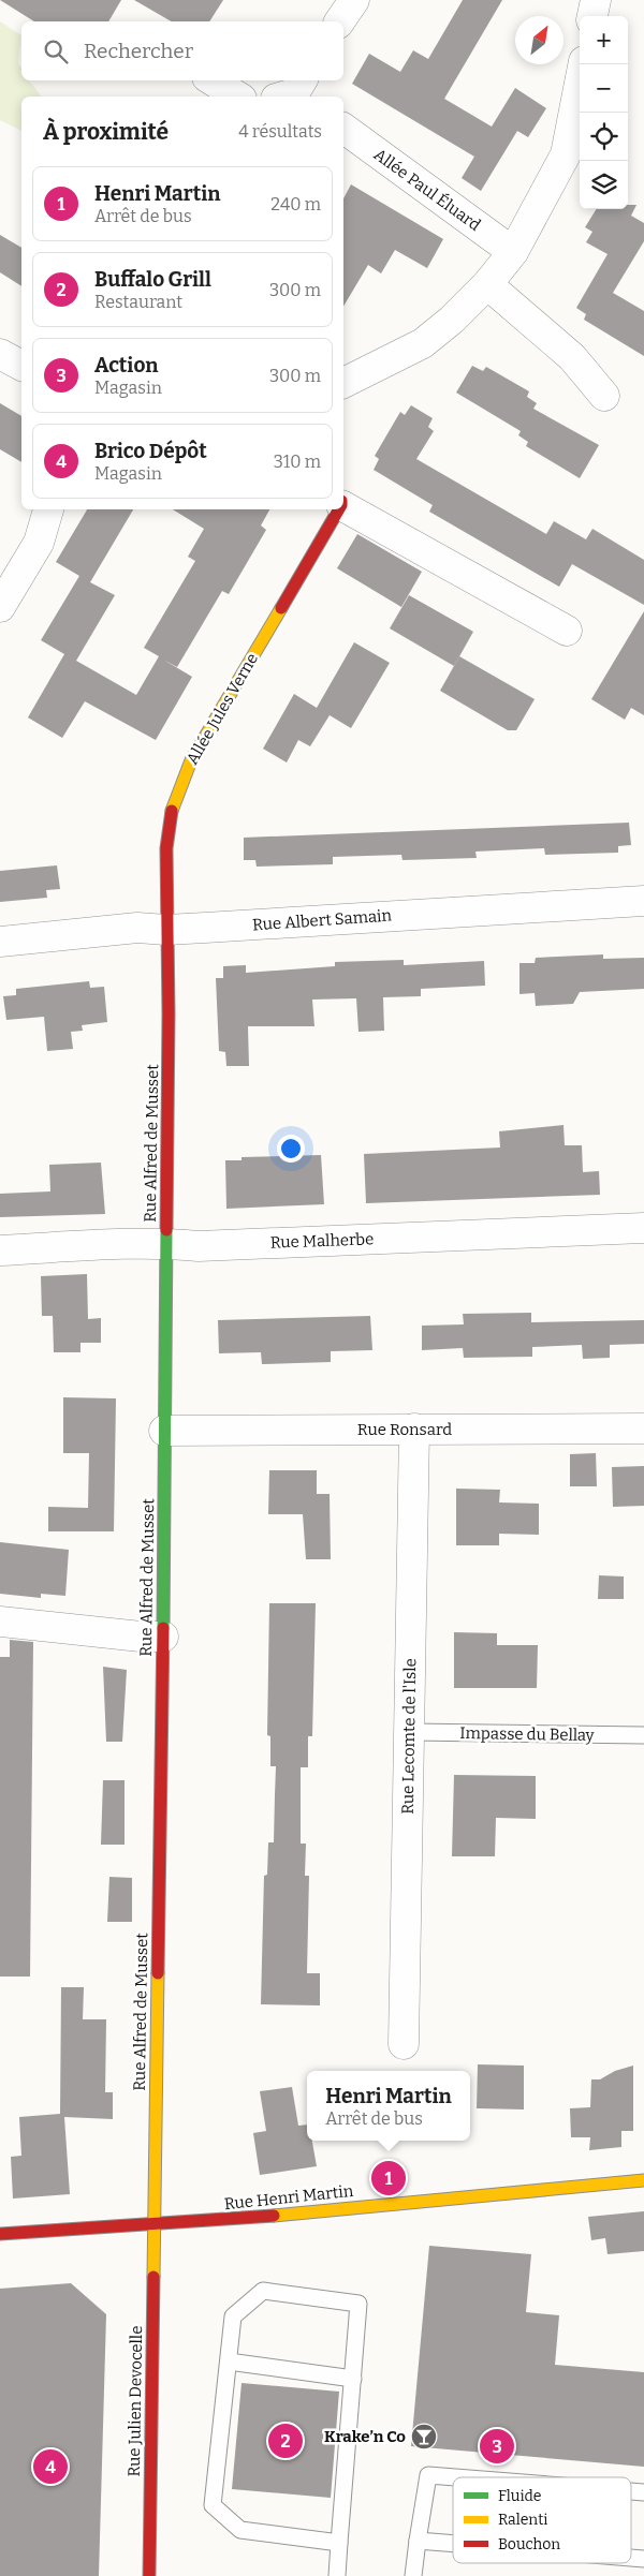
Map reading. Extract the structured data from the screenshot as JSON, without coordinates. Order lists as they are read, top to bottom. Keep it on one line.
{"streets":{"street":["Allée Paul Éluard","Allée Jules Verne","Rue Albert Samain","Rue Alfred de Musset","Rue Malherbe","Rue Ronsard","Rue Lecomte de l'Isle","Rue Henri Martin","Rue Julien Devocelle"],"lane":["Impasse du Bellay"]},"crossings":[["Allée Jules Verne","Rue Albert Samain"],["Allée Jules Verne","Rue Alfred de Musset"],["Rue Albert Samain","Rue Alfred de Musset"],["Rue Alfred de Musset","Rue Malherbe"],["Rue Alfred de Musset","Rue Ronsard"],["Rue Alfred de Musset","Rue Henri Martin"],["Rue Alfred de Musset","Rue Julien Devocelle"],["Rue Ronsard","Rue Lecomte de l'Isle"],["Impasse du Bellay","Rue Lecomte de l'Isle"],["Rue Henri Martin","Rue Julien Devocelle"]],"places":{"bar":["Krake’n Co"]},"legend":["Fluide","Ralenti","Bouchon"],"north":"top right","page":{"map_buttons":["+","−"],"search":"Rechercher","heading":["À proximité","4 résultats"],"list":[{"mark":"1","name":"Henri Martin","note":"Arrêt de bus","value":"240 m"},{"mark":"2","name":"Buffalo Grill","note":"Restaurant","value":"300 m"},{"mark":"3","name":"Action","note":"Magasin","value":"300 m"},{"mark":"4","name":"Brico Dépôt","note":"Magasin","value":"310 m"}],"popup":["Henri Martin","Arrêt de bus"],"pins":["1","2","3","4"]}}
